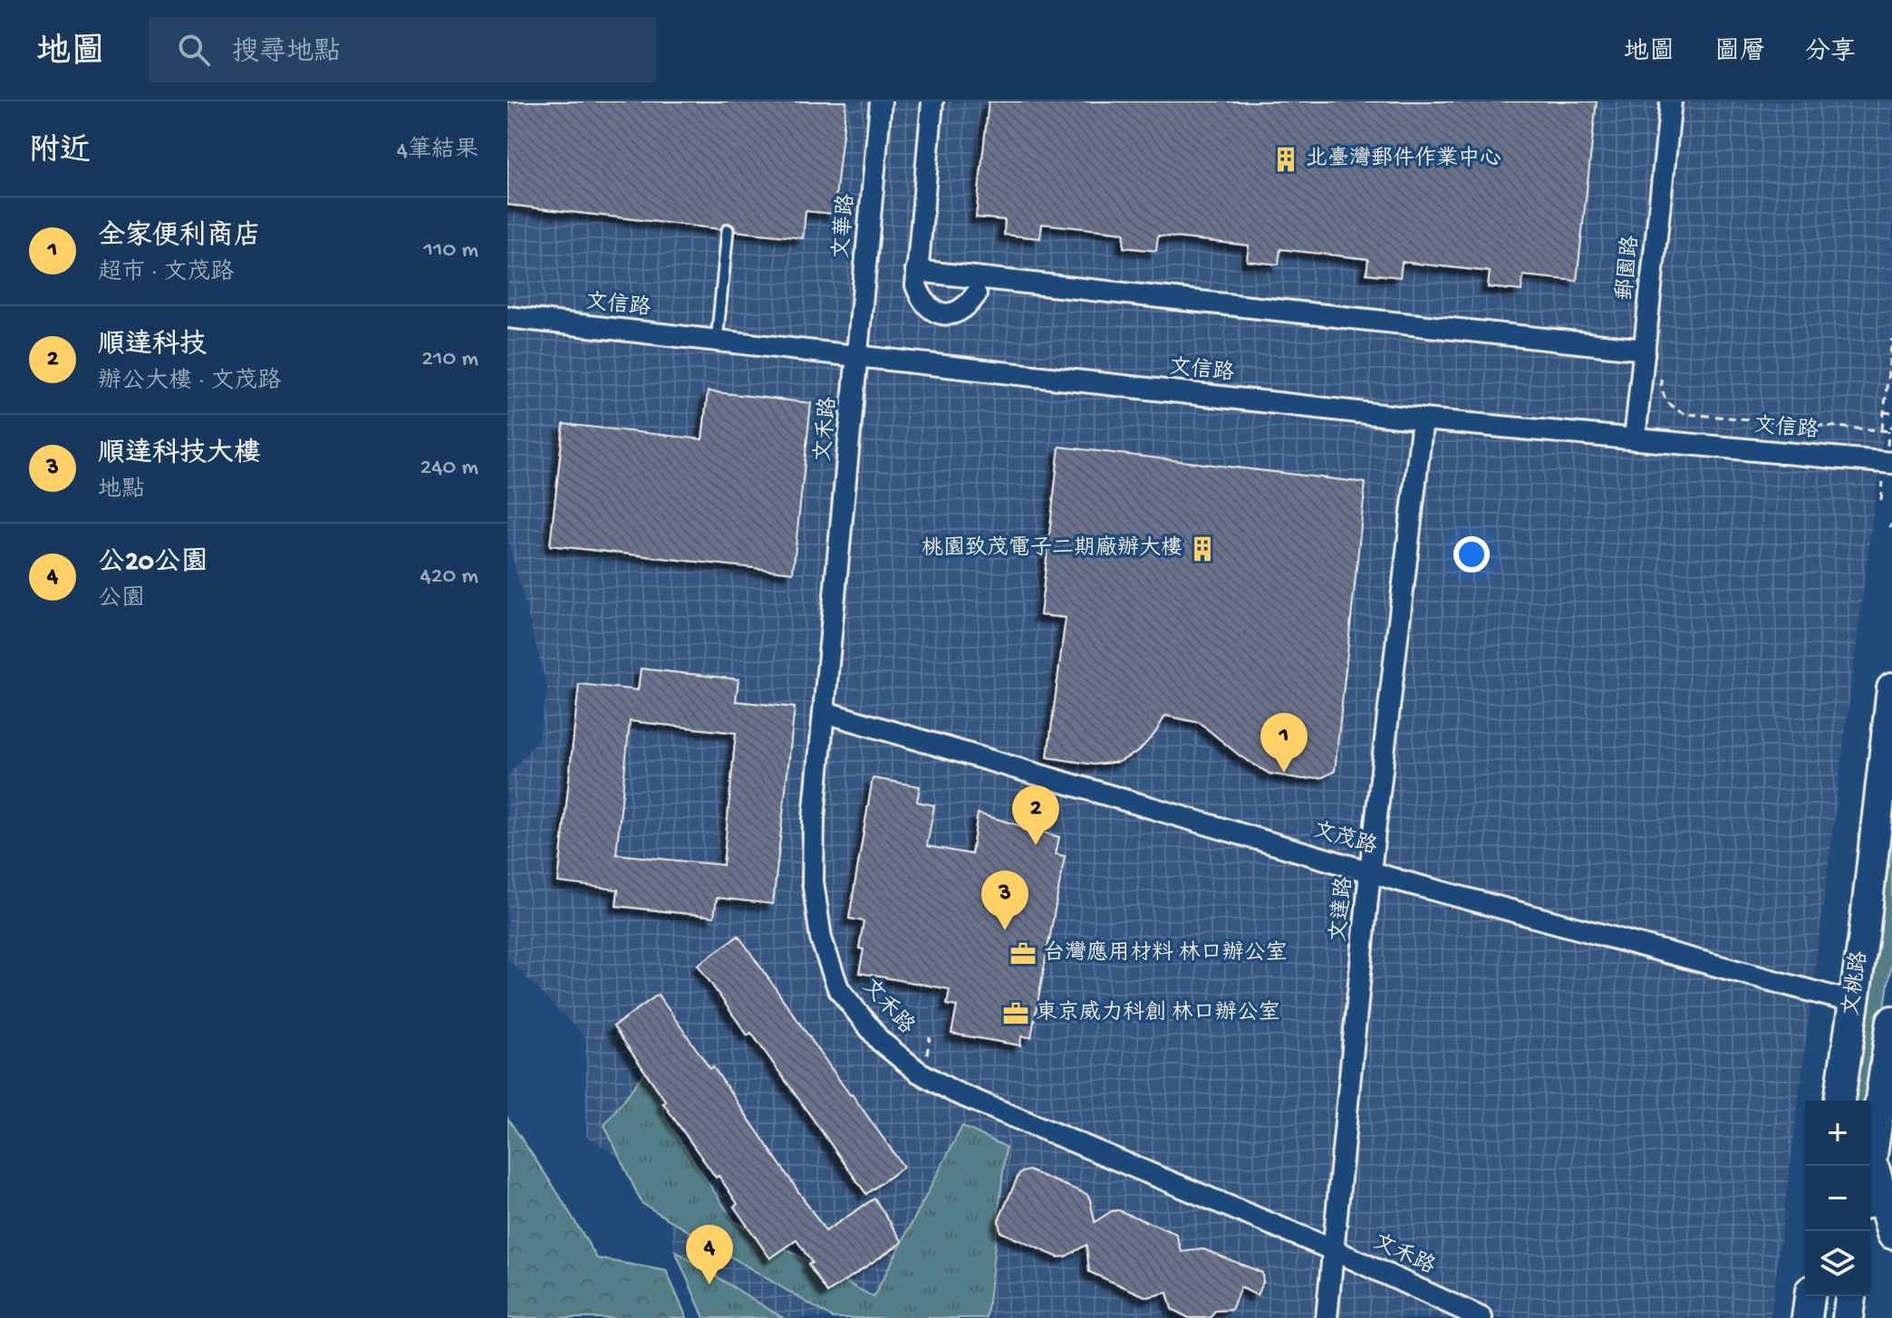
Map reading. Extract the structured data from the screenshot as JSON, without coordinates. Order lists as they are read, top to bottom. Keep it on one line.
{"streets":{"street":["文華路","郵園路","文信路","文禾路","文茂路","文達路","文桃路"]},"crossings":[["文華路","文信路"],["文華路","文禾路"],["郵園路","文信路"],["文信路","文禾路"],["文信路","文達路"],["文禾路","文茂路"],["文禾路","文達路"],["文茂路","文達路"],["文茂路","文桃路"]],"places":{"building":["北臺灣郵件作業中心","桃園致茂電子二期廠辦大樓"],"office":["台灣應用材料 林口辦公室","東京威力科創 林口辦公室"]},"page":{"header":"地圖","search":"搜尋地點","nav":["地圖","圖層","分享"],"heading":["附近","4筆結果"],"list":[{"mark":"1","name":"全家便利商店","note":"超市 · 文茂路","value":"110 m"},{"mark":"2","name":"順達科技","note":"辦公大樓 · 文茂路","value":"210 m"},{"mark":"3","name":"順達科技大樓","note":"地點","value":"240 m"},{"mark":"4","name":"公20公園","note":"公園","value":"420 m"}],"pins":["1","2","3","4"],"map_buttons":["+","−"]}}
